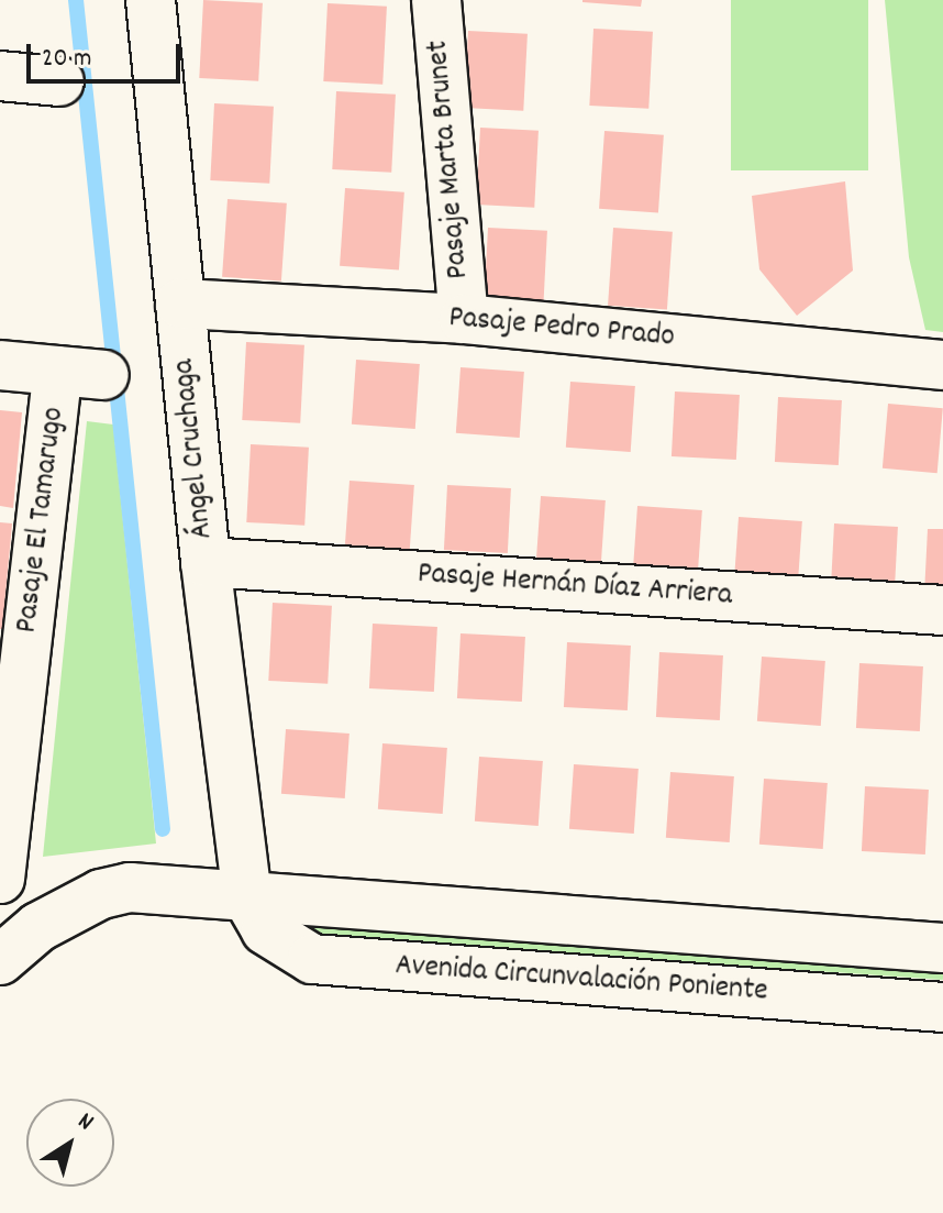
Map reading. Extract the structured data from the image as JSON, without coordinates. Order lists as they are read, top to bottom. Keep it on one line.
{"streets":{"street":["Pasaje Marta Brunet","Pasaje Pedro Prado","Ángel Cruchaga","Pasaje El Tamarugo","Pasaje Hernán Díaz Arriera","Avenida Circunvalación Poniente"]},"crossings":[["Pasaje Marta Brunet","Pasaje Pedro Prado"],["Pasaje Pedro Prado","Ángel Cruchaga"],["Ángel Cruchaga","Pasaje Hernán Díaz Arriera"],["Ángel Cruchaga","Avenida Circunvalación Poniente"]],"scale_bar":"20 m","north":"top right"}
